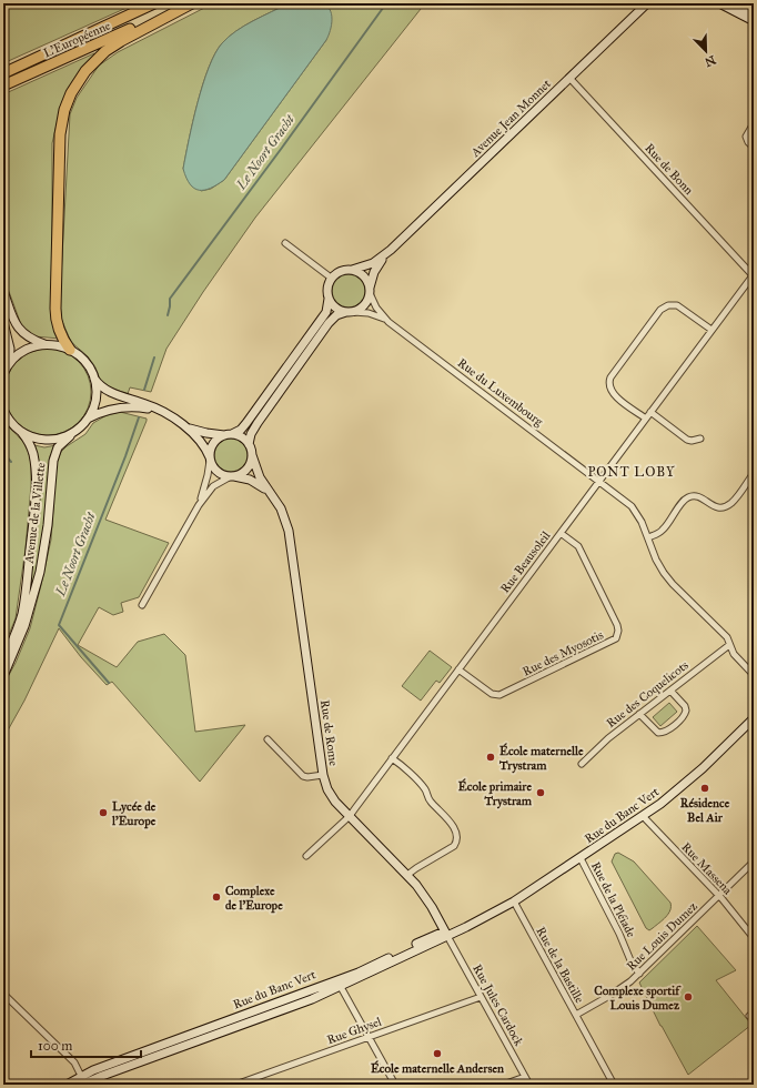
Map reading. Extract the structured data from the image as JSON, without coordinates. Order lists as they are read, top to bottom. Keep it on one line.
{"streets":{"highway":["L'Européenne"],"main road":["Avenue Jean Monnet","Avenue de la Villette","Rue de Rome","Rue du Banc Vert"],"street":["Rue de Bonn","Rue du Luxembourg","Rue Beausoleil","Rue des Myosotis","Rue des Coquelicots","Rue Massena","Rue de la Pléiade","Rue Louis Dumez","Rue de la Bastille","Rue Jules Cardock","Rue Ghysel"]},"crossings":[["Avenue Jean Monnet","Rue de Bonn"],["Avenue Jean Monnet","Rue du Luxembourg"],["Rue de Bonn","Rue Beausoleil"],["Rue du Luxembourg","Rue Beausoleil"],["Rue du Luxembourg","Rue des Coquelicots"],["Rue Beausoleil","Rue des Myosotis"],["Rue Beausoleil","Rue de Rome"],["Rue de Rome","Rue du Banc Vert"],["Rue de Rome","Rue Jules Cardock"],["Rue du Banc Vert","Rue Massena"],["Rue du Banc Vert","Rue de la Pléiade"],["Rue du Banc Vert","Rue de la Bastille"],["Rue du Banc Vert","Rue Jules Cardock"],["Rue Massena","Rue Louis Dumez"],["Rue de la Pléiade","Rue Louis Dumez"],["Rue Louis Dumez","Rue de la Bastille"],["Rue Jules Cardock","Rue Ghysel"]],"districts":["PONT LOBY"],"water":["Le Noort Gracht"],"places":["École maternelle Trystram","Résidence Bel Air","École primaire Trystram","Lycée de l'Europe","Complexe de l'Europe","Complexe sportif Louis Dumez","École maternelle Andersen"],"scale_bar":"100 m","north":"bottom right"}
